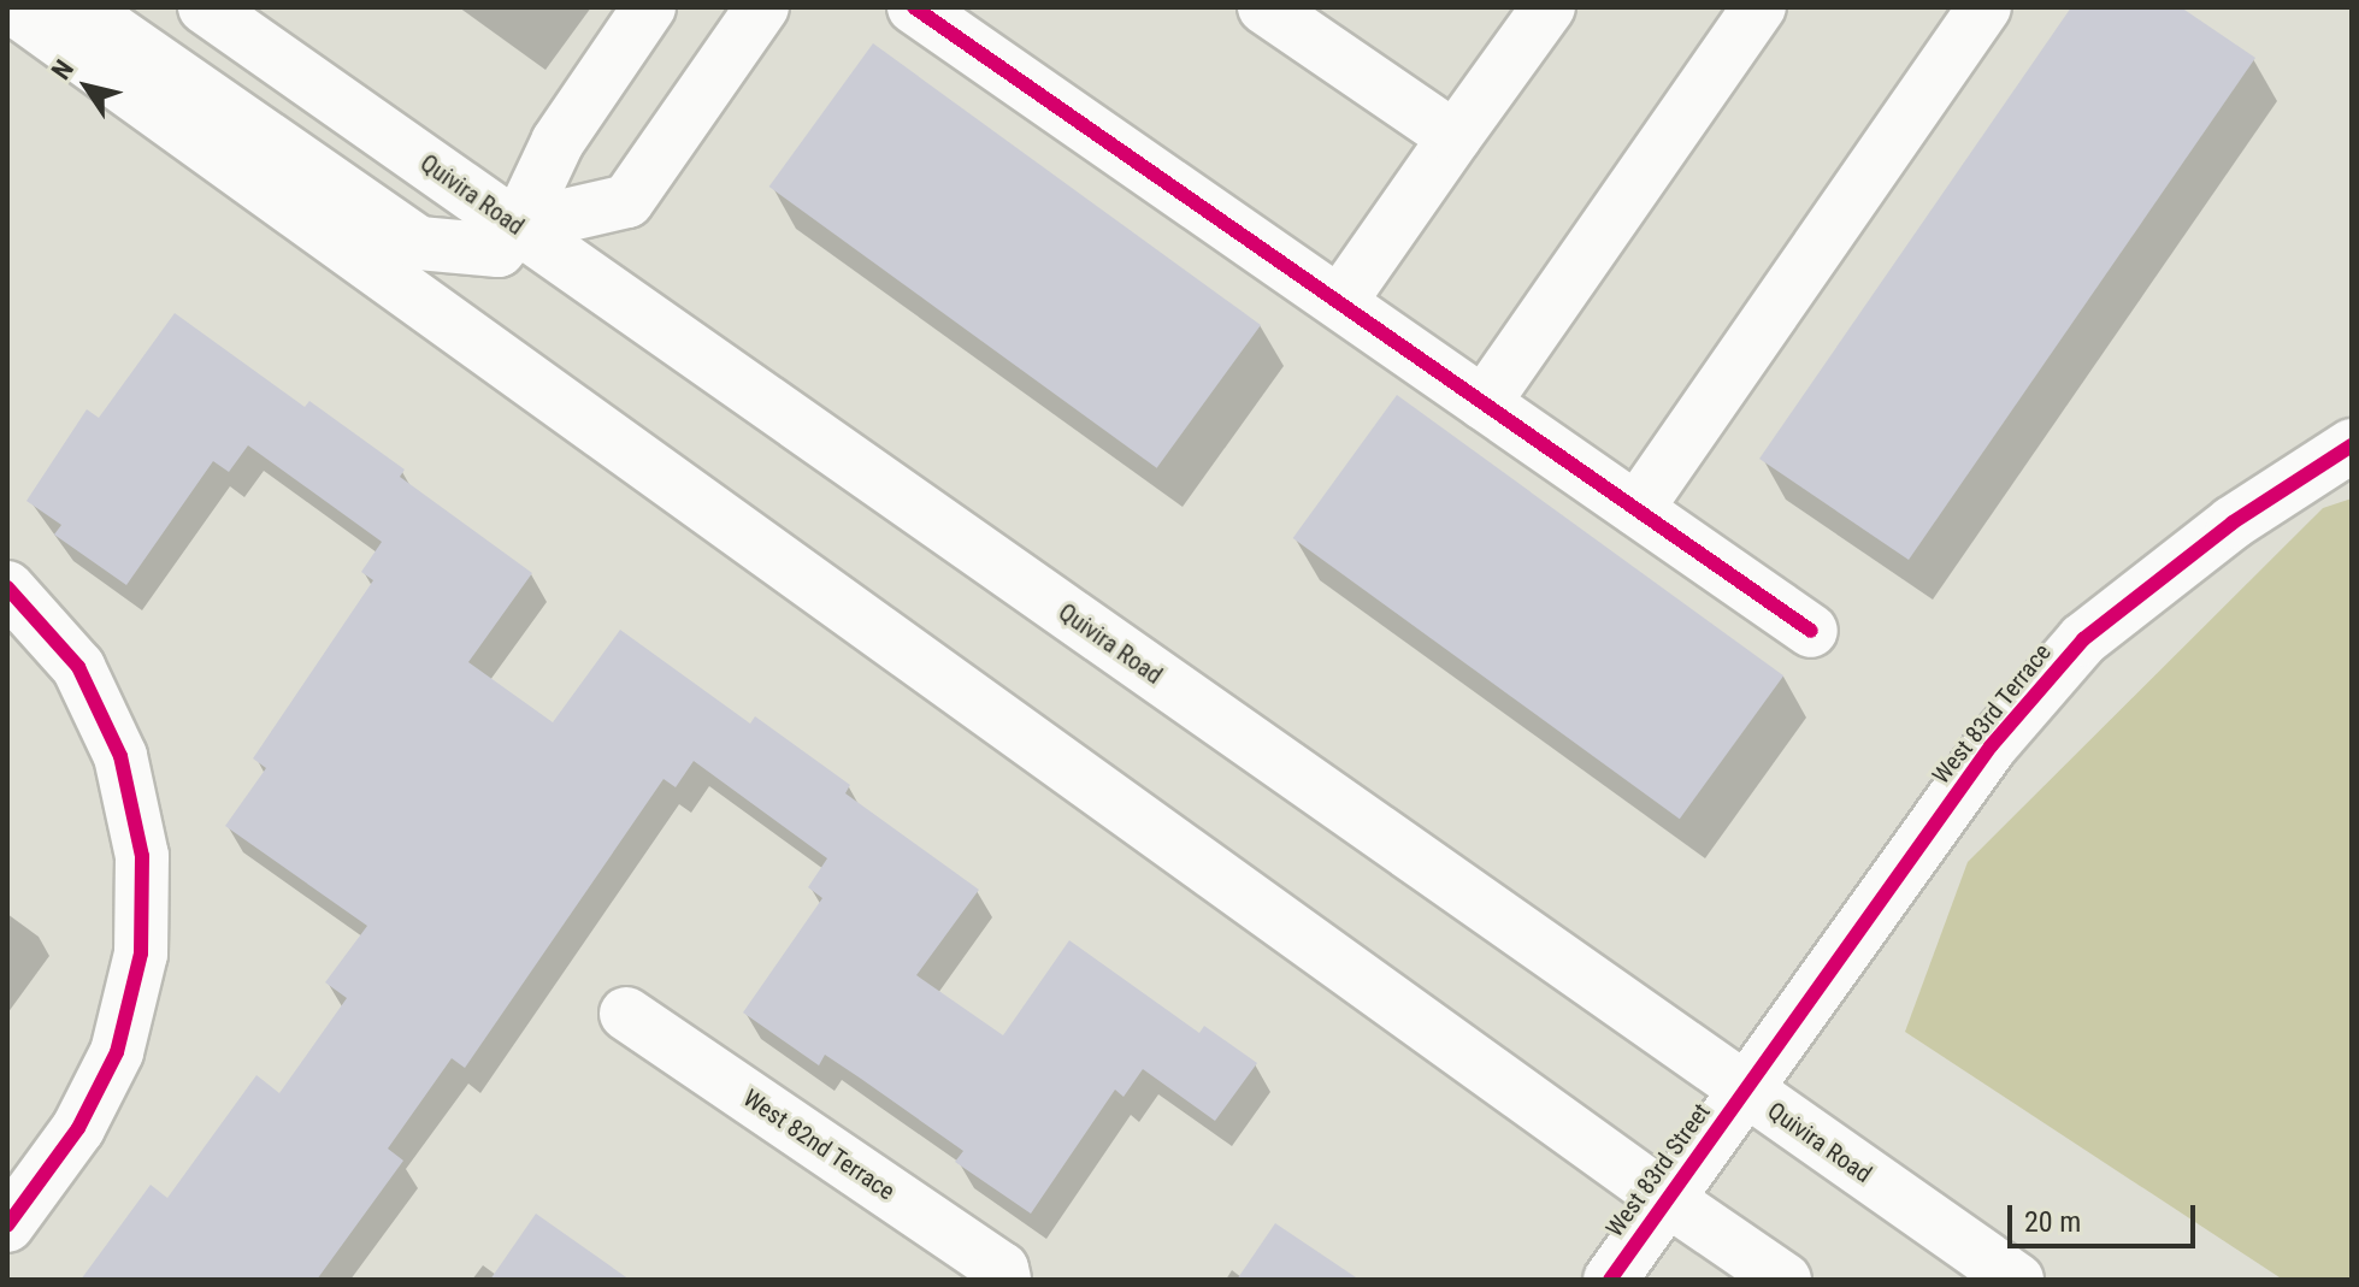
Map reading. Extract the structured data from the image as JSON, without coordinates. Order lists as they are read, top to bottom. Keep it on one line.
{"streets":{"street":["Quivira Road","West 83rd Terrace","West 82nd Terrace","West 83rd Street"]},"crossings":[["Quivira Road","West 83rd Terrace"],["Quivira Road","West 83rd Street"],["West 83rd Terrace","West 83rd Street"]],"scale_bar":"20 m","north":"top left"}
